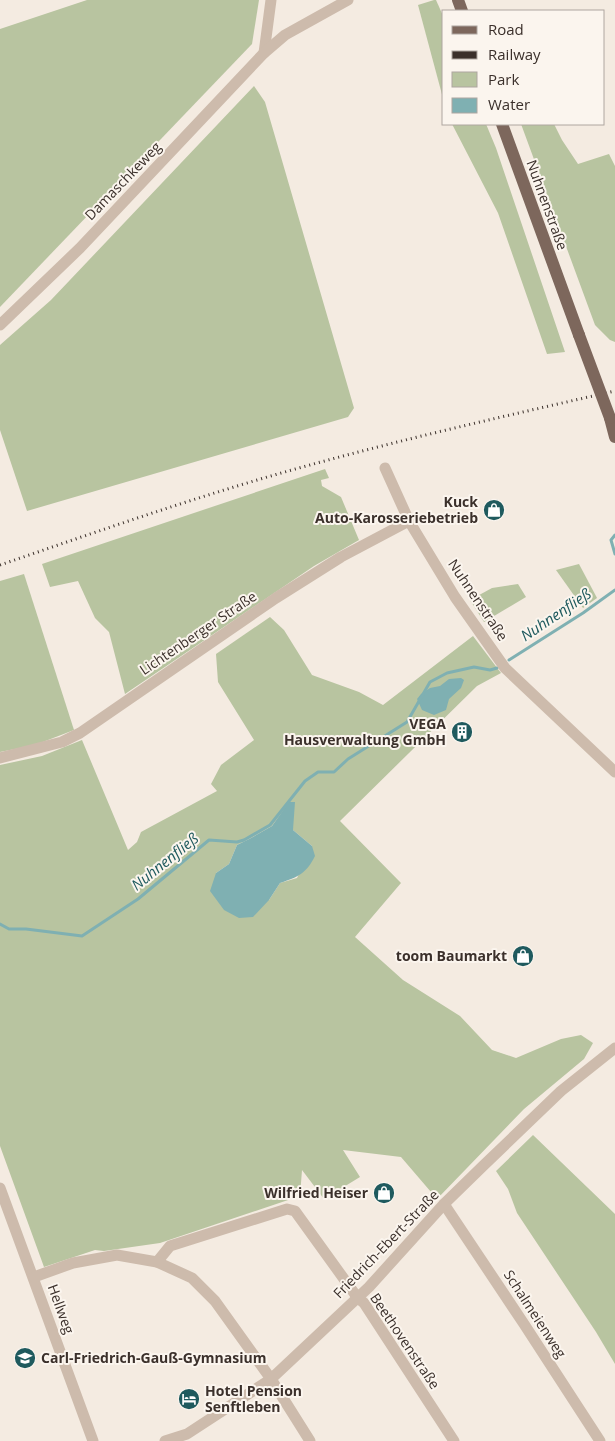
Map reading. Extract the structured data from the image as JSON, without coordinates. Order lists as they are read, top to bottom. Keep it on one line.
{"streets":{"main road":["Nuhnenstraße"],"street":["Damaschkeweg","Lichtenberger Straße","Friedrich-Ebert-Straße","Hellweg","Schalmeienweg","Beethovenstraße"]},"crossings":[["Nuhnenstraße","Lichtenberger Straße"],["Friedrich-Ebert-Straße","Schalmeienweg"],["Friedrich-Ebert-Straße","Beethovenstraße"]],"water":["Nuhnenfließ"],"places":{"shop":["Kuck Auto-Karosseriebetrieb","toom Baumarkt","Wilfried Heiser"],"building":["VEGA Hausverwaltung GmbH"],"school or university":["Carl-Friedrich-Gauß-Gymnasium"],"hotel":["Hotel Pension Senftleben"]},"legend":["Road","Railway","Park","Water"]}
